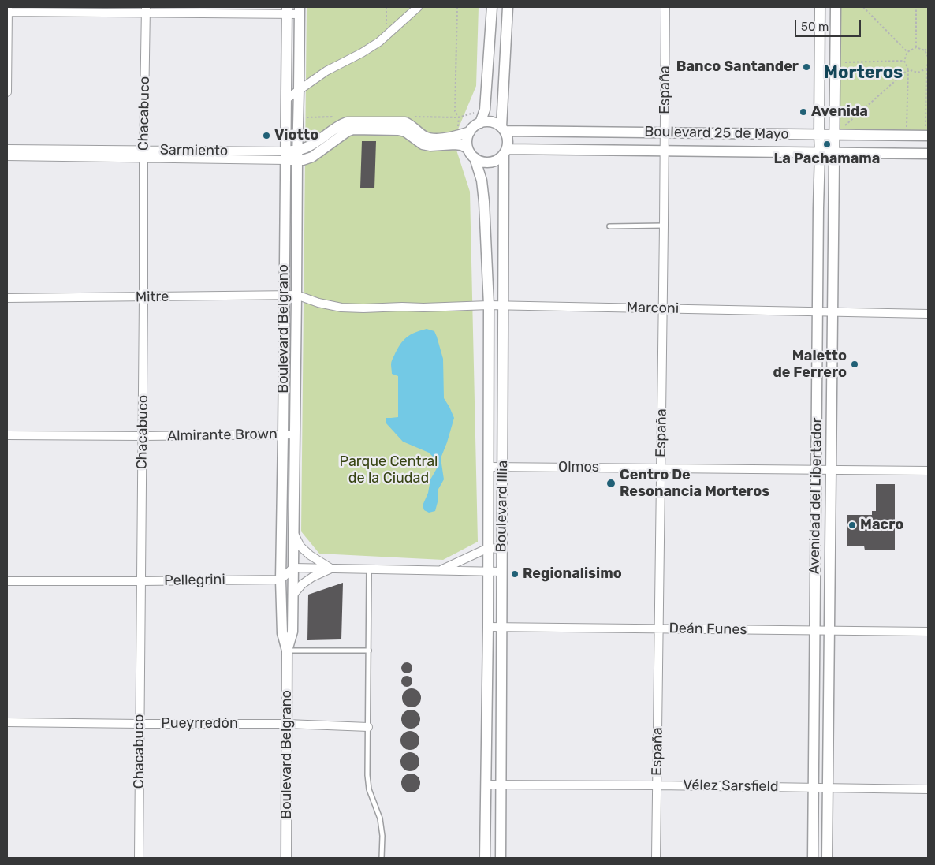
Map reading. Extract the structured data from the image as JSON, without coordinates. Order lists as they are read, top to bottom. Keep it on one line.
{"streets":{"street":["España","Chacabuco","Boulevard 25 de Mayo","Sarmiento","Mitre","Marconi","Boulevard Belgrano","Almirante Brown","Olmos","Avenidad del Libertador","Boulevard Illia","Pellegrini","Deán Funes","Pueyrredón","Vélez Sarsfield"]},"crossings":[["España","Boulevard 25 de Mayo"],["España","Marconi"],["España","Olmos"],["España","Deán Funes"],["España","Vélez Sarsfield"],["Chacabuco","Sarmiento"],["Chacabuco","Mitre"],["Chacabuco","Almirante Brown"],["Chacabuco","Pellegrini"],["Chacabuco","Pueyrredón"],["Boulevard 25 de Mayo","Avenidad del Libertador"],["Boulevard 25 de Mayo","Boulevard Illia"],["Sarmiento","Boulevard Belgrano"],["Mitre","Marconi"],["Mitre","Boulevard Belgrano"],["Marconi","Avenidad del Libertador"],["Marconi","Boulevard Illia"],["Boulevard Belgrano","Almirante Brown"],["Boulevard Belgrano","Pellegrini"],["Boulevard Belgrano","Pueyrredón"],["Olmos","Avenidad del Libertador"],["Olmos","Boulevard Illia"],["Avenidad del Libertador","Deán Funes"],["Avenidad del Libertador","Vélez Sarsfield"],["Boulevard Illia","Deán Funes"],["Boulevard Illia","Vélez Sarsfield"]],"districts":["Morteros"],"parks":["Parque Central de la Ciudad"],"places":["Banco Santander","Avenida","Viotto","La Pachamama","Maletto de Ferrero","Centro De Resonancia Morteros","Macro","Regionalisimo"],"scale_bar":"50 m"}
